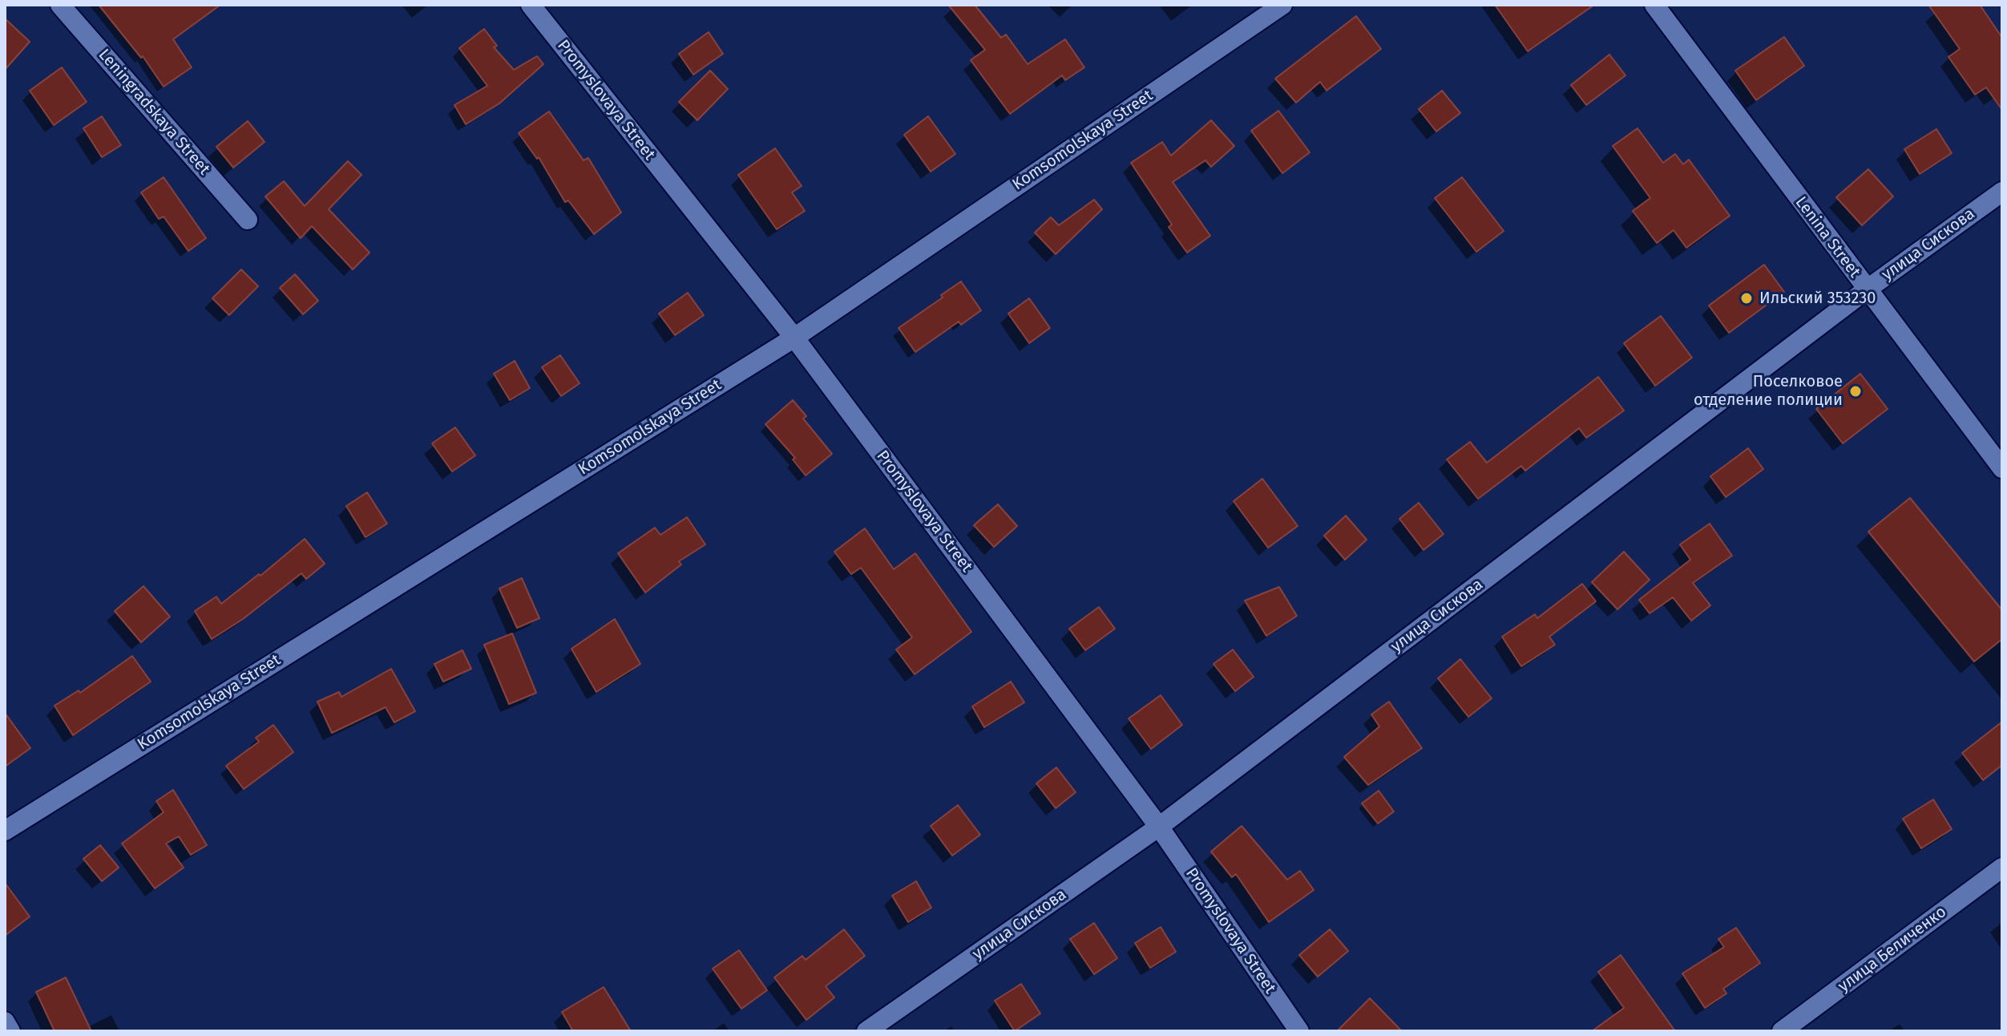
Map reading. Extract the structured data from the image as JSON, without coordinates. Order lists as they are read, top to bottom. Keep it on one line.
{"streets":{"street":["Promyslovaya Street","Leningradskaya Street","Komsomolskaya Street","Lenina Street","улица Сискова","улица Беличенко"]},"crossings":[["Promyslovaya Street","Komsomolskaya Street"],["Promyslovaya Street","улица Сискова"],["Lenina Street","улица Сискова"]],"places":["Ильский 353230","Поселковое отделение полиции"]}
